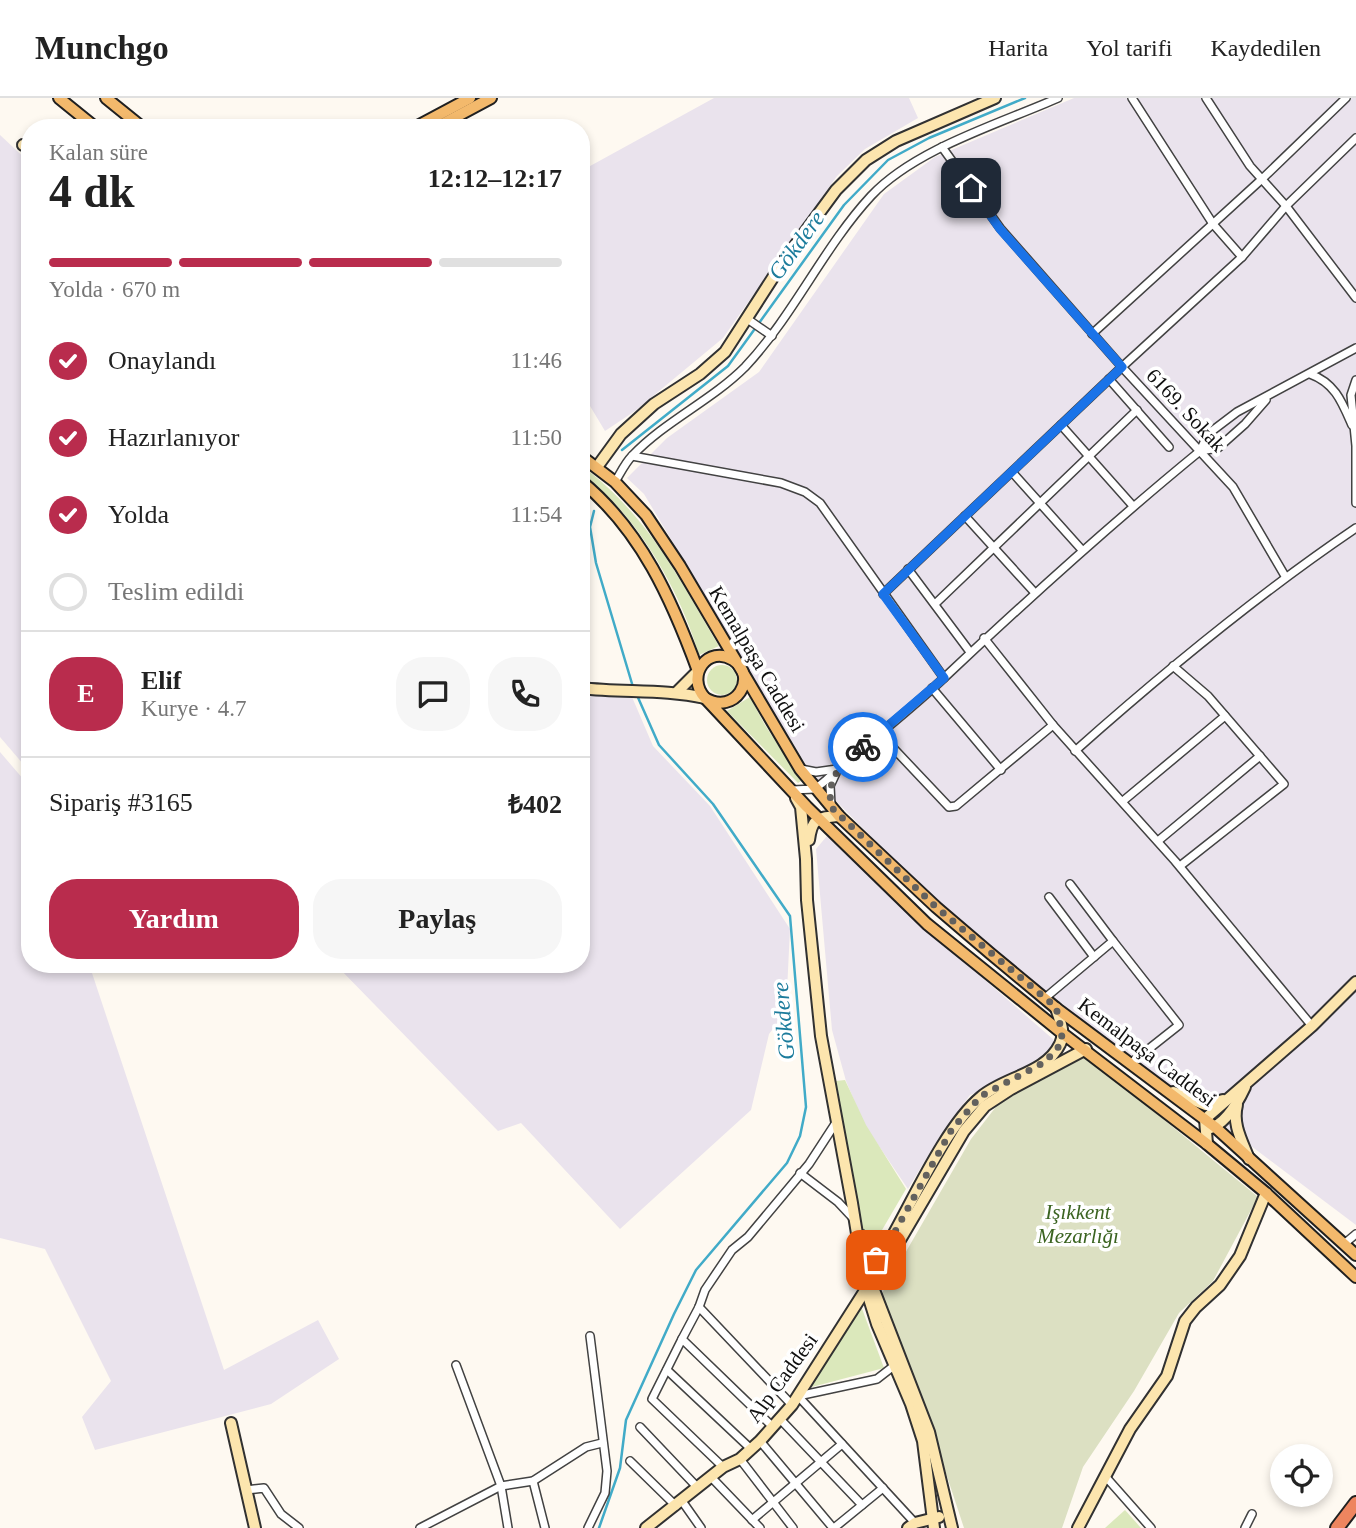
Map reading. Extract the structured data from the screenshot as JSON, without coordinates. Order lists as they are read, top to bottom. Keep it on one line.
{"streets":{"main road":["Kemalpaşa Caddesi","Alp Caddesi"],"street":["6169. Sokak"]},"crossings":[["Kemalpaşa Caddesi","Alp Caddesi"]],"water":["Gökdere"],"parks":["Işıkkent Mezarlığı"],"page":{"header":"Munchgo","nav":["Harita","Yol tarifi","Kaydedilen"],"heading":["4 dk","Kalan süre","12:12–12:17"],"panel":["Elif","Kurye · 4.7","Sipariş #3165","₺402"],"bar":"Yolda · 670 m","list":[["Onaylandı","11:46"],["Hazırlanıyor","11:50"],["Yolda","11:54"],"Teslim edildi"],"round":"E","buttons":["Yardım","Paylaş"]}}
